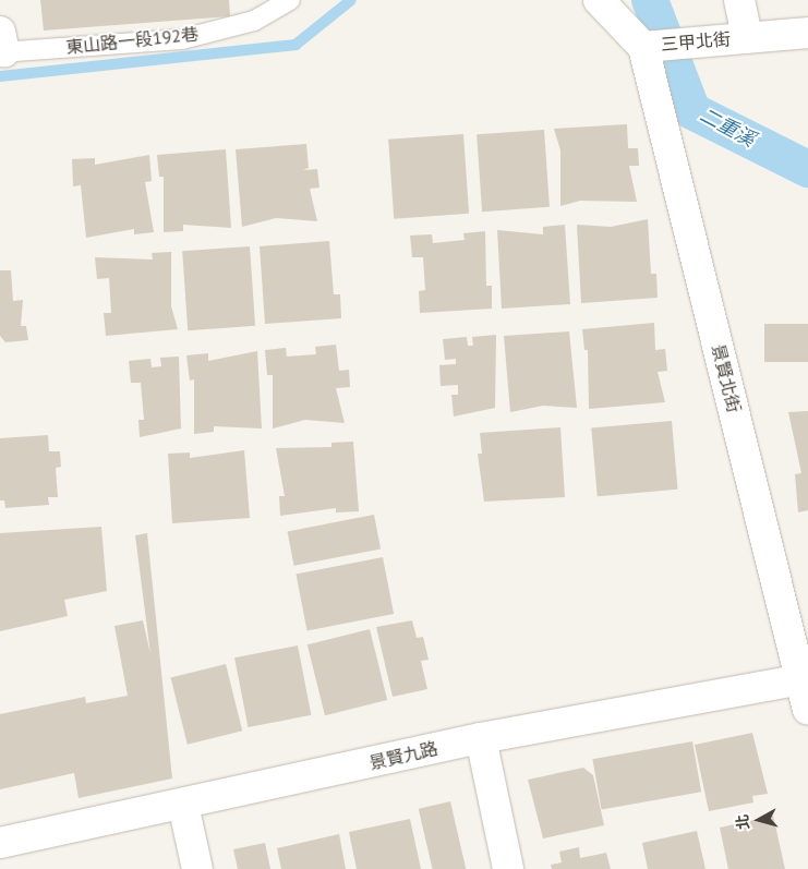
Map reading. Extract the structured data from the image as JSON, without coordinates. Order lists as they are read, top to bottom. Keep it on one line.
{"streets":{"street":["三甲北街","景賢北街","景賢九路"],"lane":["東山路一段192巷"]},"crossings":[["三甲北街","景賢北街"],["景賢北街","景賢九路"]],"water":["二重溪"],"north":"left"}
